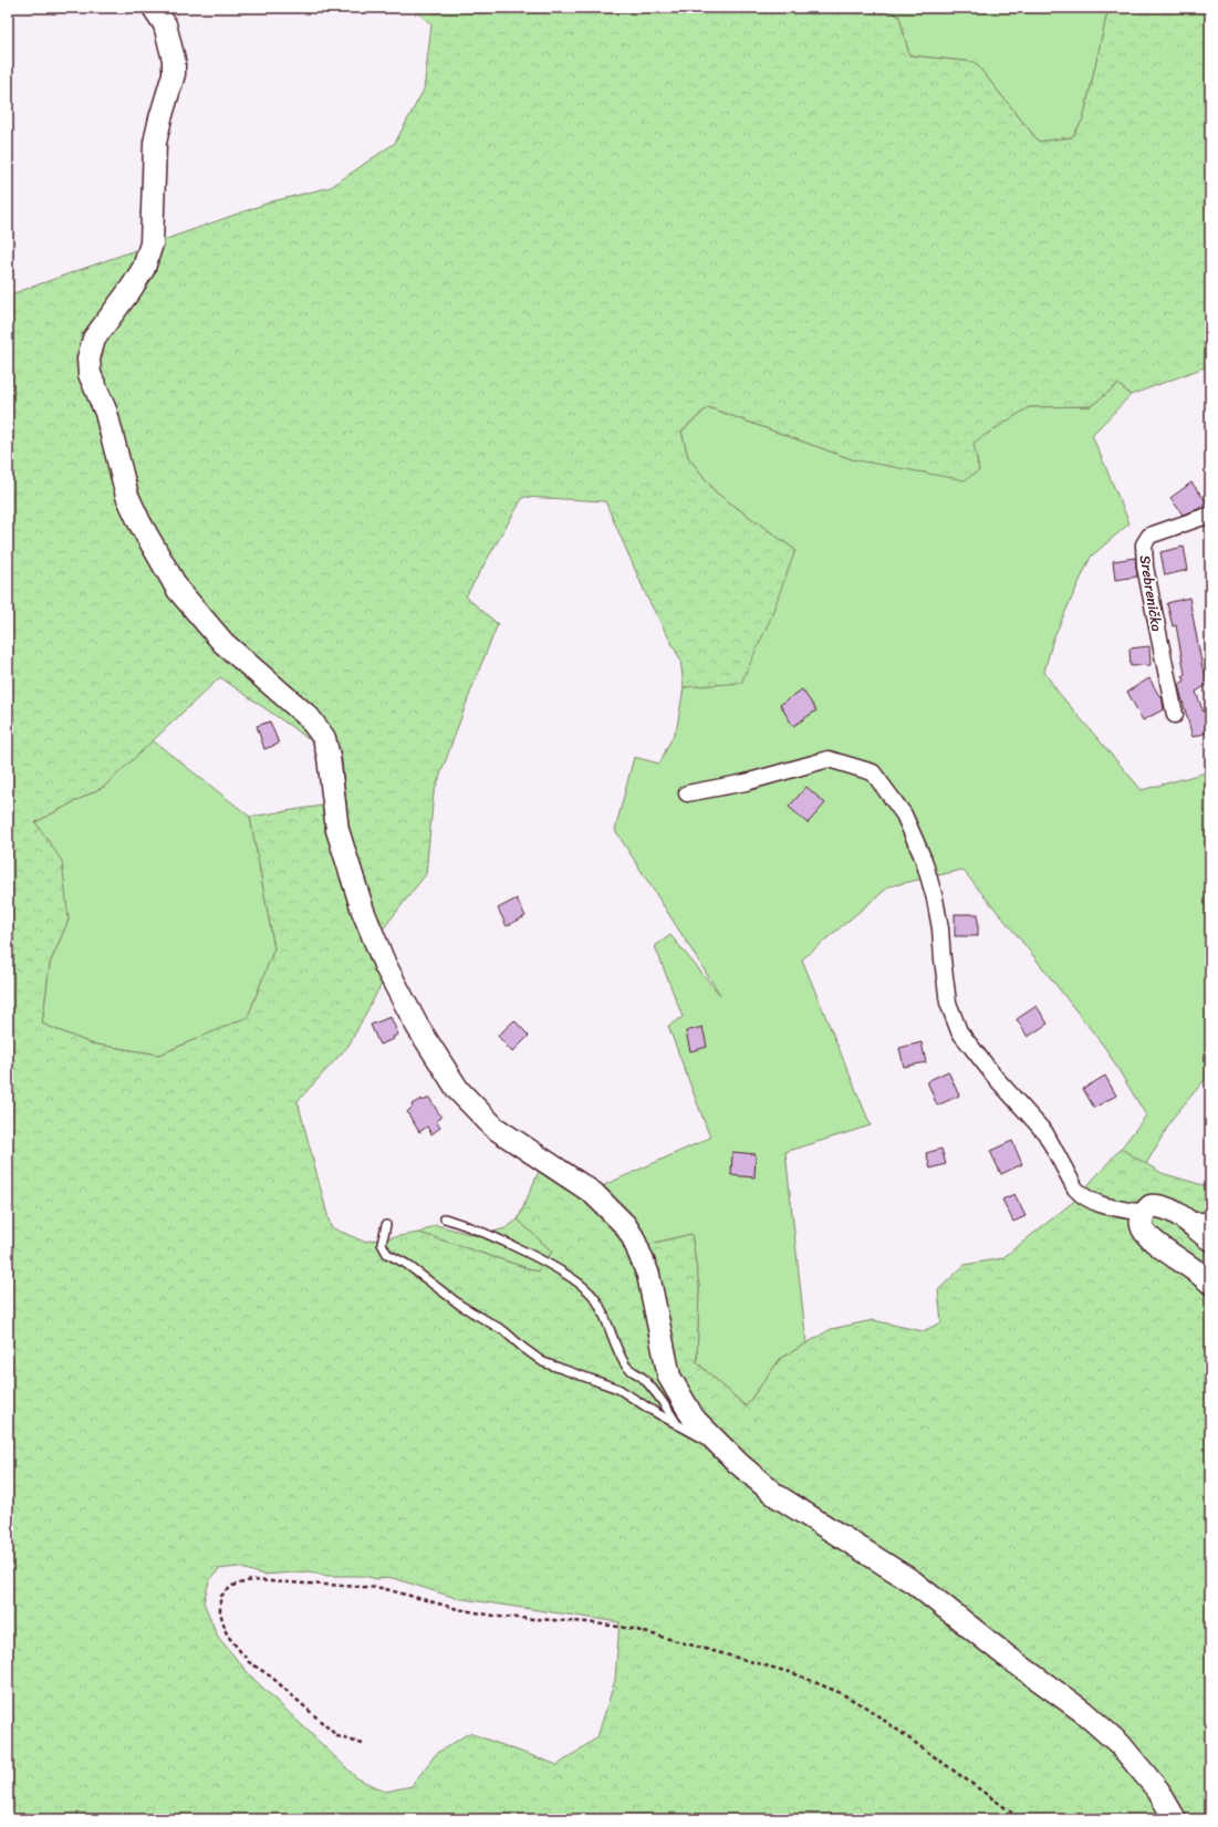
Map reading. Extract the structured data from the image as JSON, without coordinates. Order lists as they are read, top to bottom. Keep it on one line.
{"streets":{"street":["Srebrenička"]}}
